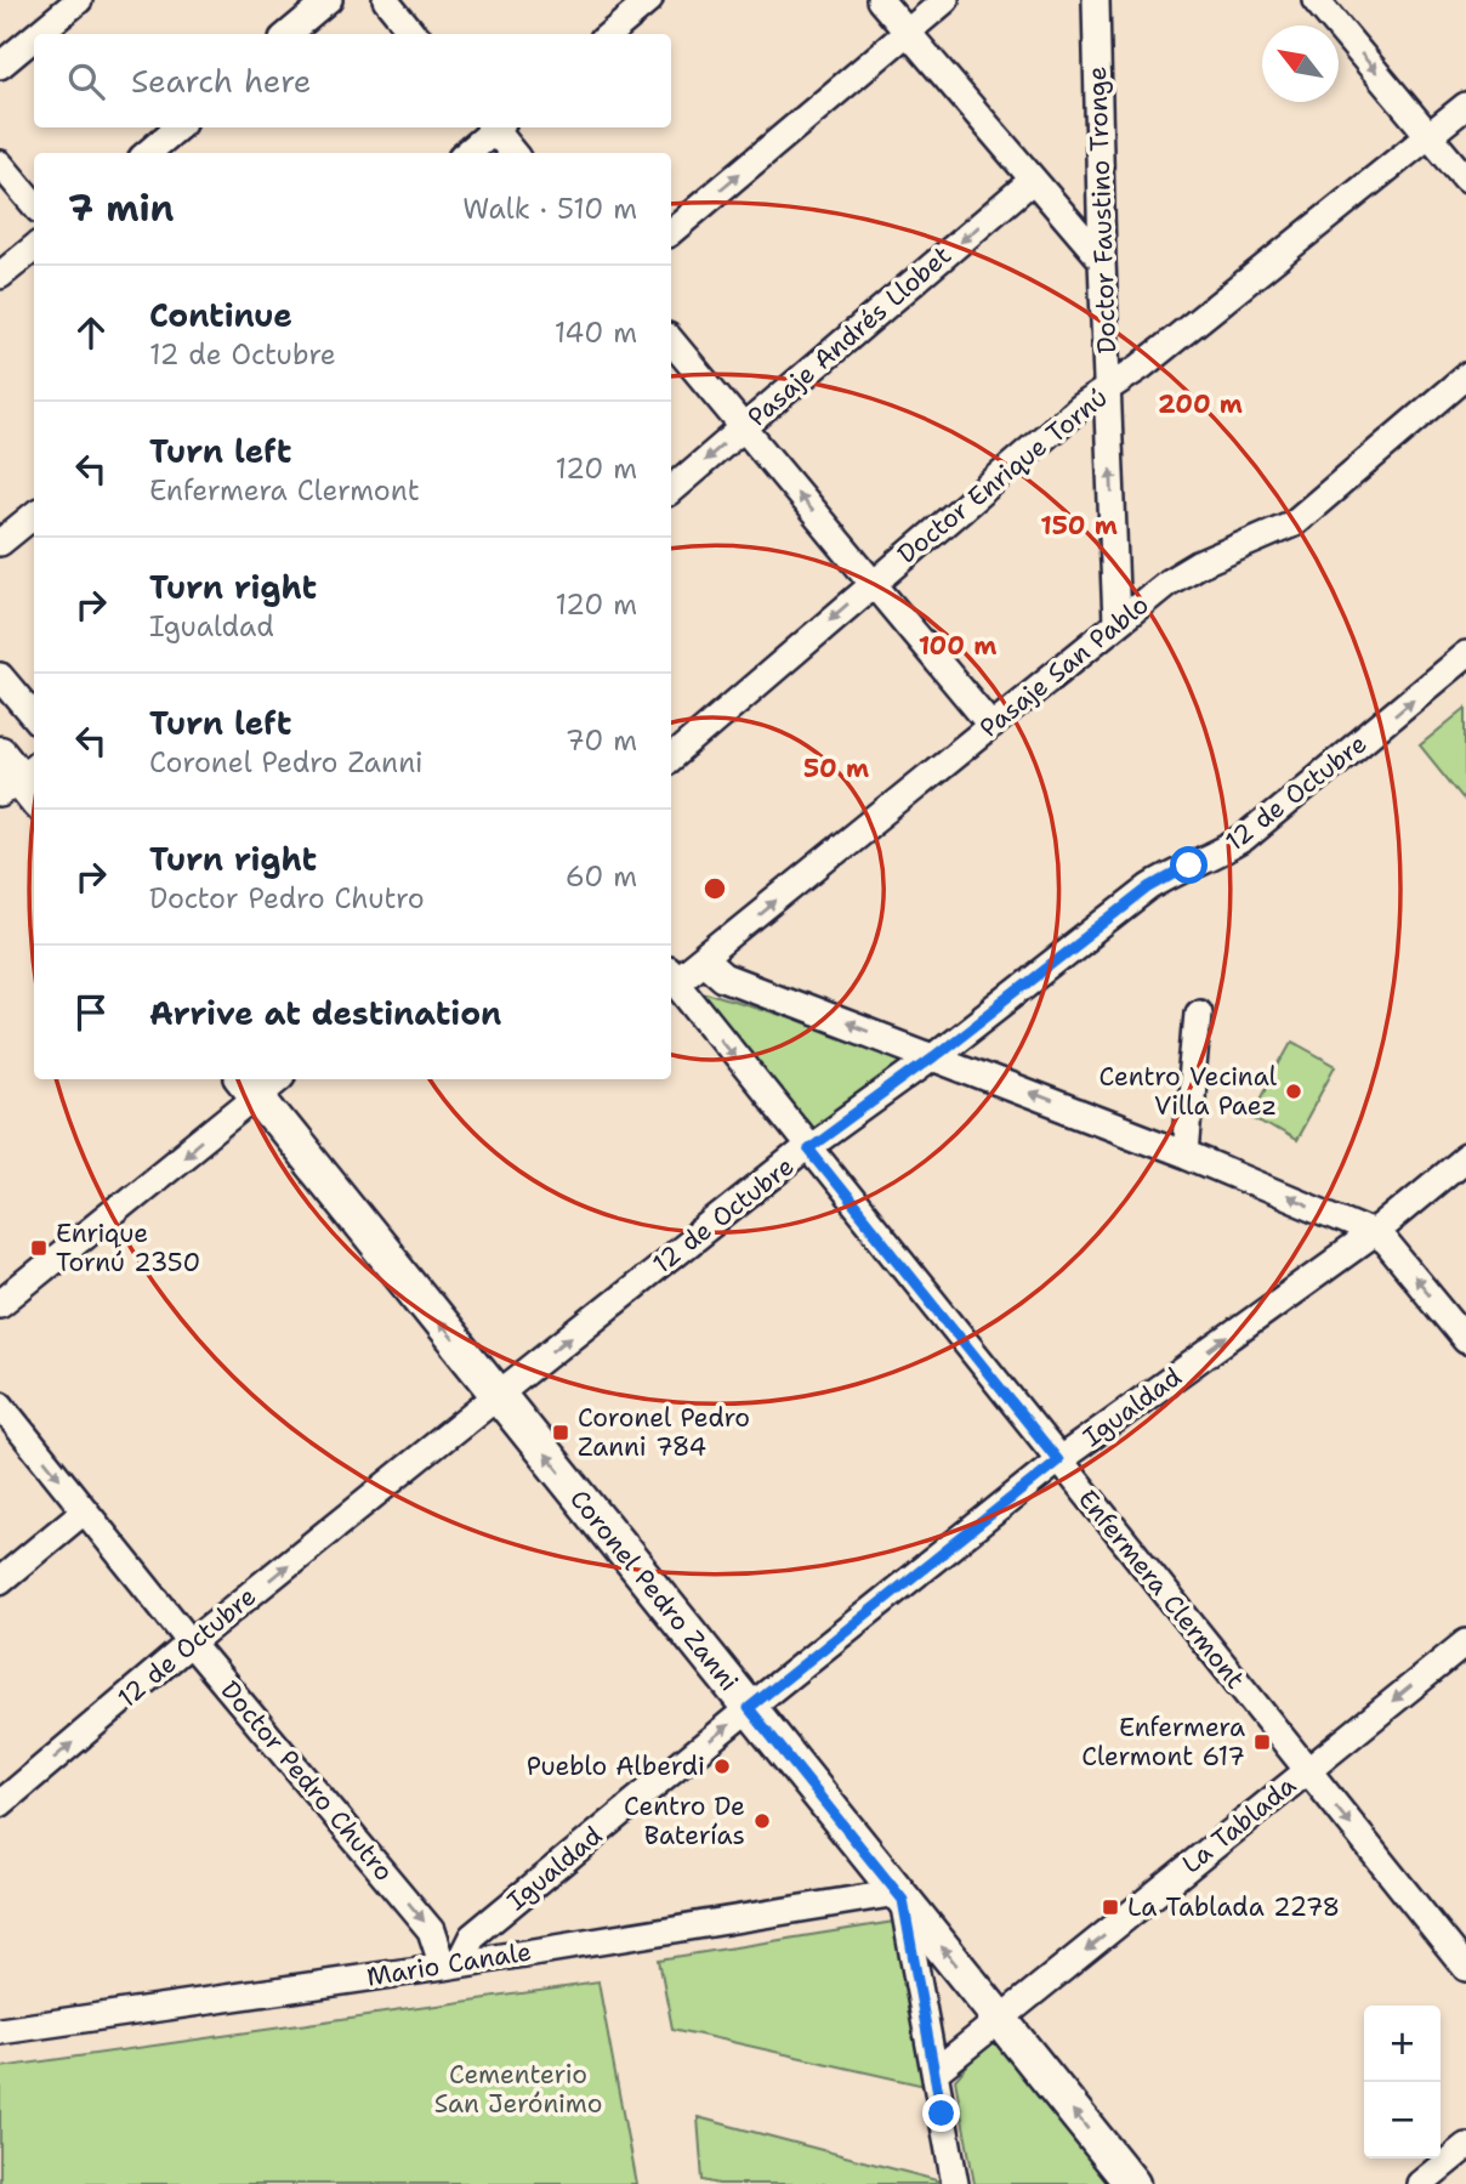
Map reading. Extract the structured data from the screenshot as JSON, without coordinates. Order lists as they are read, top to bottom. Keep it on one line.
{"streets":{"main road":["Coronel Pedro Zanni"],"street":["Doctor Faustino Tronge","Pasaje Andrés Llobet","Doctor Enrique Tornú","Pasaje San Pablo","12 de Octubre","Igualdad","Enfermera Clermont","Doctor Pedro Chutro","La Tablada","Mario Canale"]},"crossings":[["Doctor Faustino Tronge","Doctor Enrique Tornú"],["Doctor Faustino Tronge","Pasaje San Pablo"],["Pasaje San Pablo","Enfermera Clermont"],["12 de Octubre","Enfermera Clermont"],["12 de Octubre","Coronel Pedro Zanni"],["12 de Octubre","Doctor Pedro Chutro"],["Igualdad","Enfermera Clermont"],["Igualdad","Coronel Pedro Zanni"],["Igualdad","Doctor Pedro Chutro"],["Igualdad","Mario Canale"],["Enfermera Clermont","La Tablada"],["Coronel Pedro Zanni","La Tablada"],["Coronel Pedro Zanni","Mario Canale"],["Doctor Pedro Chutro","Mario Canale"]],"one_way":["Doctor Faustino Tronge","Pasaje San Pablo","12 de Octubre","Igualdad","Enfermera Clermont","Coronel Pedro Zanni","Doctor Pedro Chutro","La Tablada"],"parks":["Cementerio San Jerónimo"],"places":{"other":["Centro Vecinal Villa Paez","Pueblo Alberdi","Centro De Baterías"],"transit":["Enrique Tornú 2350","Coronel Pedro Zanni 784","Enfermera Clermont 617","La Tablada 2278"]},"north":"top left","page":{"search":"Search here","heading":["7 min","Walk · 510 m"],"list":[["Continue","12 de Octubre","140 m"],["Turn left","Enfermera Clermont","120 m"],["Turn right","Igualdad","120 m"],["Turn left","Coronel Pedro Zanni","70 m"],["Turn right","Doctor Pedro Chutro","60 m"],"Arrive at destination"],"map_buttons":["+","−"]},"rings":["200 m","150 m","100 m","50 m"]}
